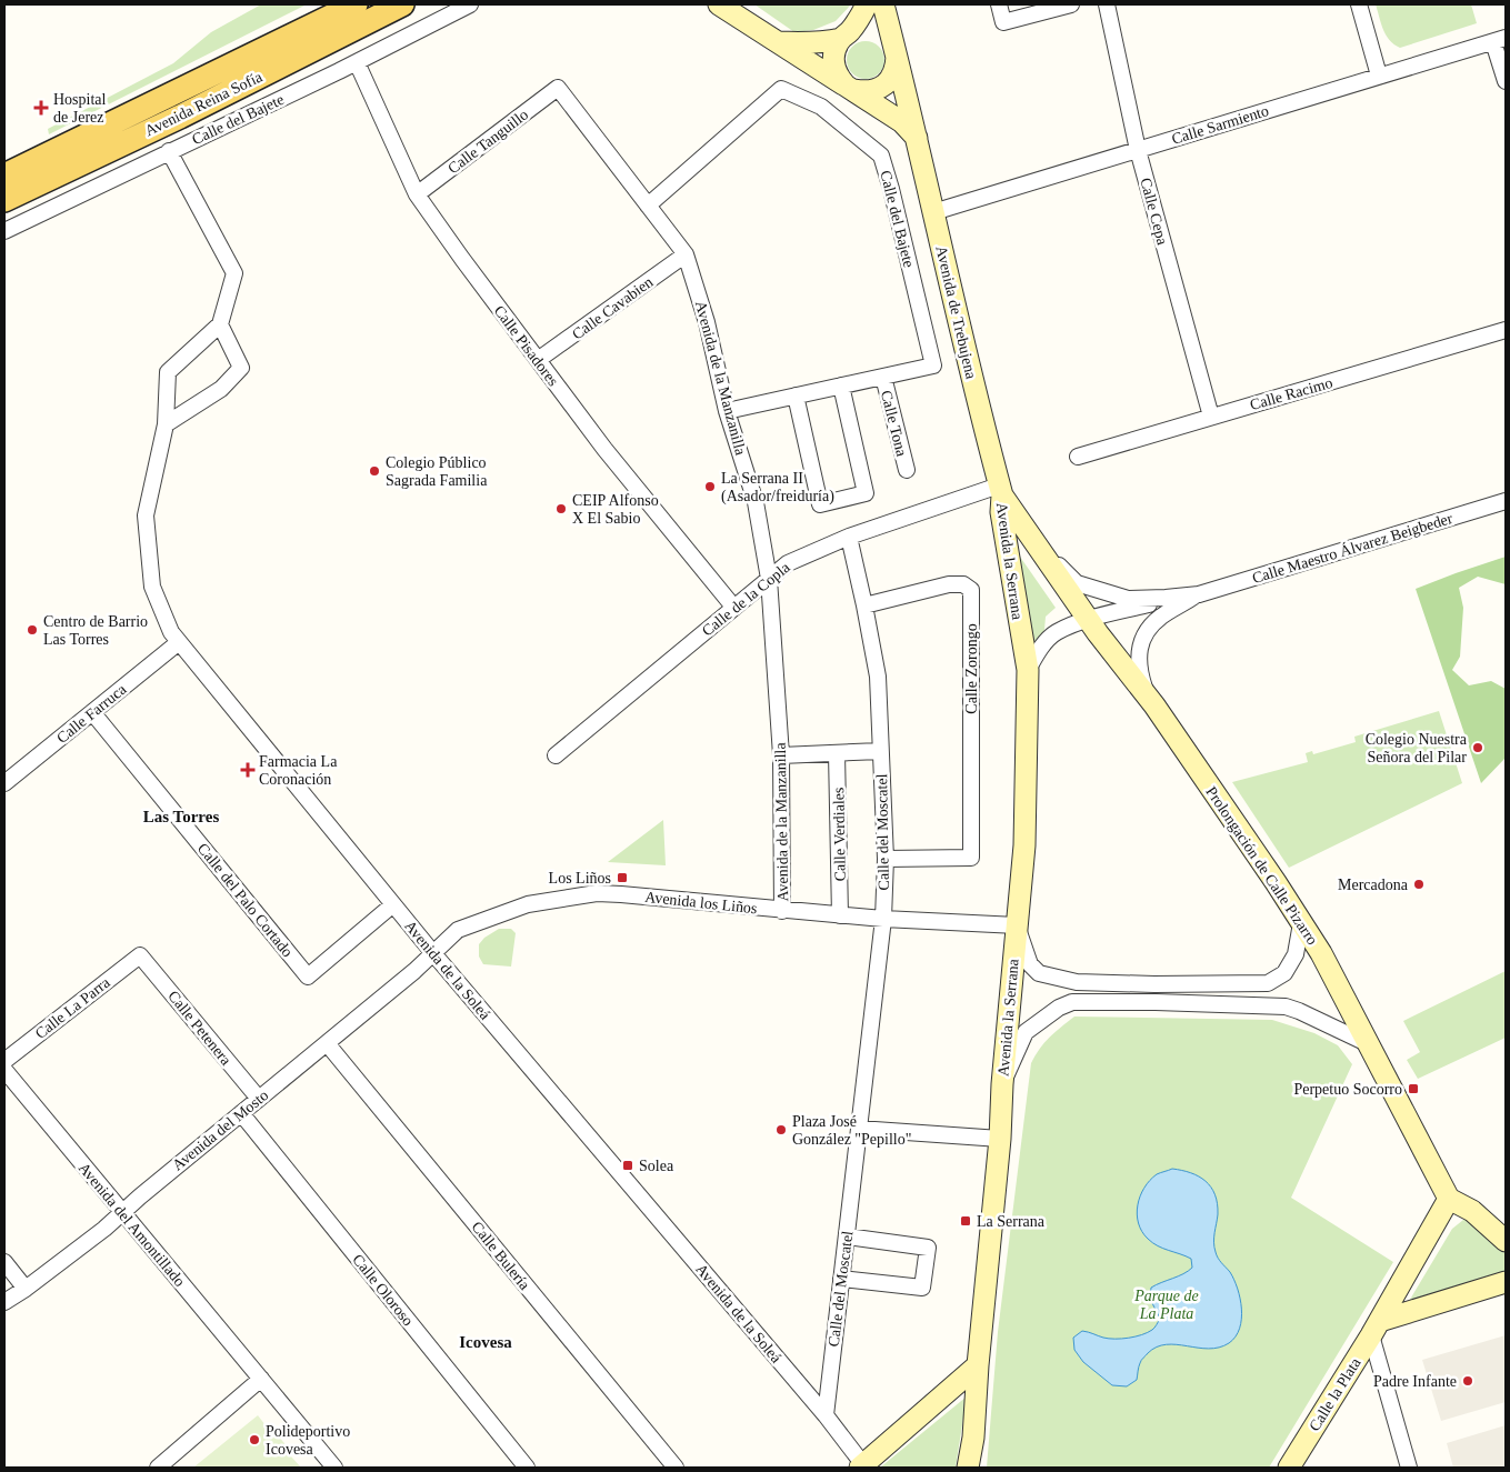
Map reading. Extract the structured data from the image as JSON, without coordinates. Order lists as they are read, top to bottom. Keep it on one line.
{"streets":{"main road":["Avenida Reina Sofía","Avenida de Trebujena","Avenida la Serrana","Prolongación de Calle Pizarro","Calle la Plata"],"street":["Calle del Bajete","Calle Sarmiento","Calle Tanguillo","Calle Cepa","Calle Cavabien","Calle Pisadores","Avenida de la Manzanilla","Calle Racimo","Calle Tona","Calle Maestro Álvarez Beigbeder","Calle de la Copla","Calle Zorongo","Calle Farruca","Calle del Moscatel","Calle Verdiales","Calle del Palo Cortado","Avenida los Liños","Avenida de la Soleá","Calle La Parra","Calle Petenera","Avenida del Mosto","Avenida del Amontillado","Calle Bulería","Calle Oloroso"]},"crossings":[["Calle del Bajete","Calle Pisadores"],["Calle del Bajete","Avenida de la Manzanilla"],["Calle del Bajete","Calle Tona"],["Calle Sarmiento","Calle Cepa"],["Calle Sarmiento","Avenida de Trebujena"],["Calle Tanguillo","Calle Pisadores"],["Calle Tanguillo","Avenida de la Manzanilla"],["Calle Cepa","Calle Racimo"],["Calle Cavabien","Calle Pisadores"],["Calle Cavabien","Avenida de la Manzanilla"],["Avenida de Trebujena","Avenida la Serrana"],["Avenida de Trebujena","Calle de la Copla"],["Avenida de Trebujena","Prolongación de Calle Pizarro"],["Calle Pisadores","Calle de la Copla"],["Avenida de la Manzanilla","Calle de la Copla"],["Avenida de la Manzanilla","Avenida los Liños"],["Calle Maestro Álvarez Beigbeder","Prolongación de Calle Pizarro"],["Avenida la Serrana","Calle de la Copla"],["Avenida la Serrana","Prolongación de Calle Pizarro"],["Avenida la Serrana","Avenida los Liños"],["Calle de la Copla","Calle del Moscatel"],["Calle de la Copla","Prolongación de Calle Pizarro"],["Calle Zorongo","Calle del Moscatel"],["Calle Farruca","Calle del Palo Cortado"],["Calle Farruca","Avenida de la Soleá"],["Calle del Moscatel","Avenida los Liños"],["Calle del Moscatel","Avenida de la Soleá"],["Calle Verdiales","Avenida los Liños"],["Prolongación de Calle Pizarro","Calle la Plata"],["Calle del Palo Cortado","Avenida de la Soleá"],["Avenida los Liños","Avenida de la Soleá"],["Avenida los Liños","Avenida del Mosto"],["Avenida de la Soleá","Avenida del Mosto"],["Calle La Parra","Calle Petenera"],["Calle Petenera","Avenida del Mosto"],["Avenida del Mosto","Avenida del Amontillado"],["Avenida del Mosto","Calle Bulería"],["Avenida del Mosto","Calle Oloroso"]],"districts":["Las Torres","Icovesa"],"parks":["Parque de La Plata"],"places":{"health":["Hospital de Jerez","Farmacia La Coronación"],"other":["Colegio Público Sagrada Familia","La Serrana II (Asador/freiduría)","CEIP Alfonso X El Sabio","Centro de Barrio Las Torres","Colegio Nuestra Señora del Pilar","Mercadona","Plaza José González \"Pepillo\"","Padre Infante","Polideportivo Icovesa"],"transit":["Los Liños","Perpetuo Socorro","Solea","La Serrana"]}}
